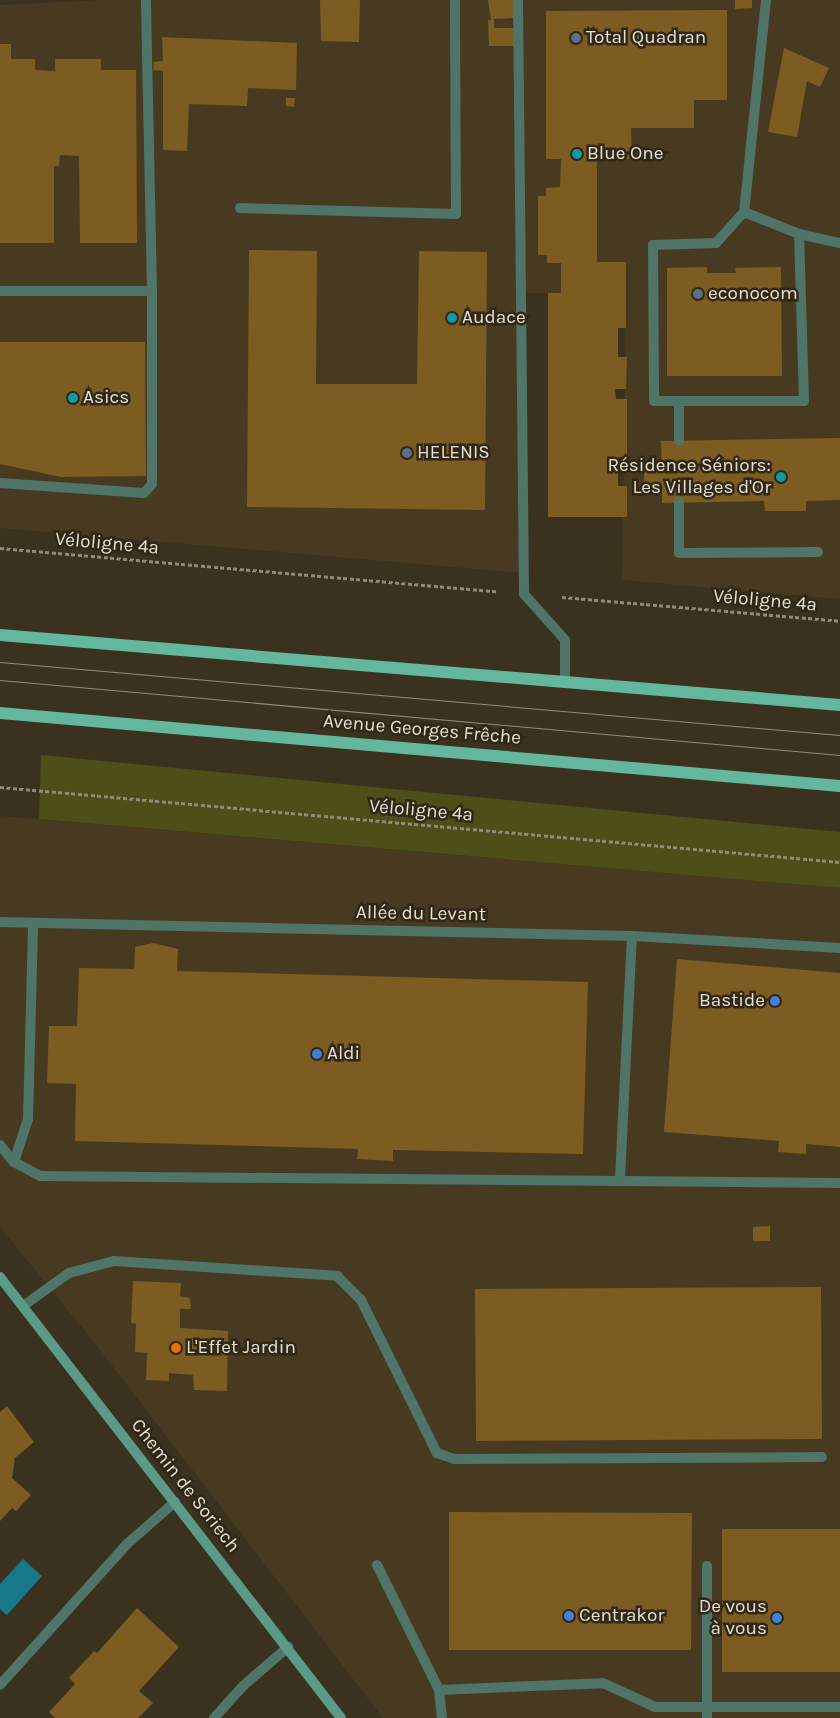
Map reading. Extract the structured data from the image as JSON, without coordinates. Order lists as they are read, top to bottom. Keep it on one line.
{"streets":{"main road":["Avenue Georges Frêche","Chemin de Soriech"],"street":["Allée du Levant"],"path":["Véloligne 4a"]},"places":["Total Quadran","Blue One","econocom","Audace","Asics","HELENIS","Résidence Séniors: Les Villages d'Or","Bastide","Aldi","L'Effet Jardin","Centrakor","De vous à vous"]}
